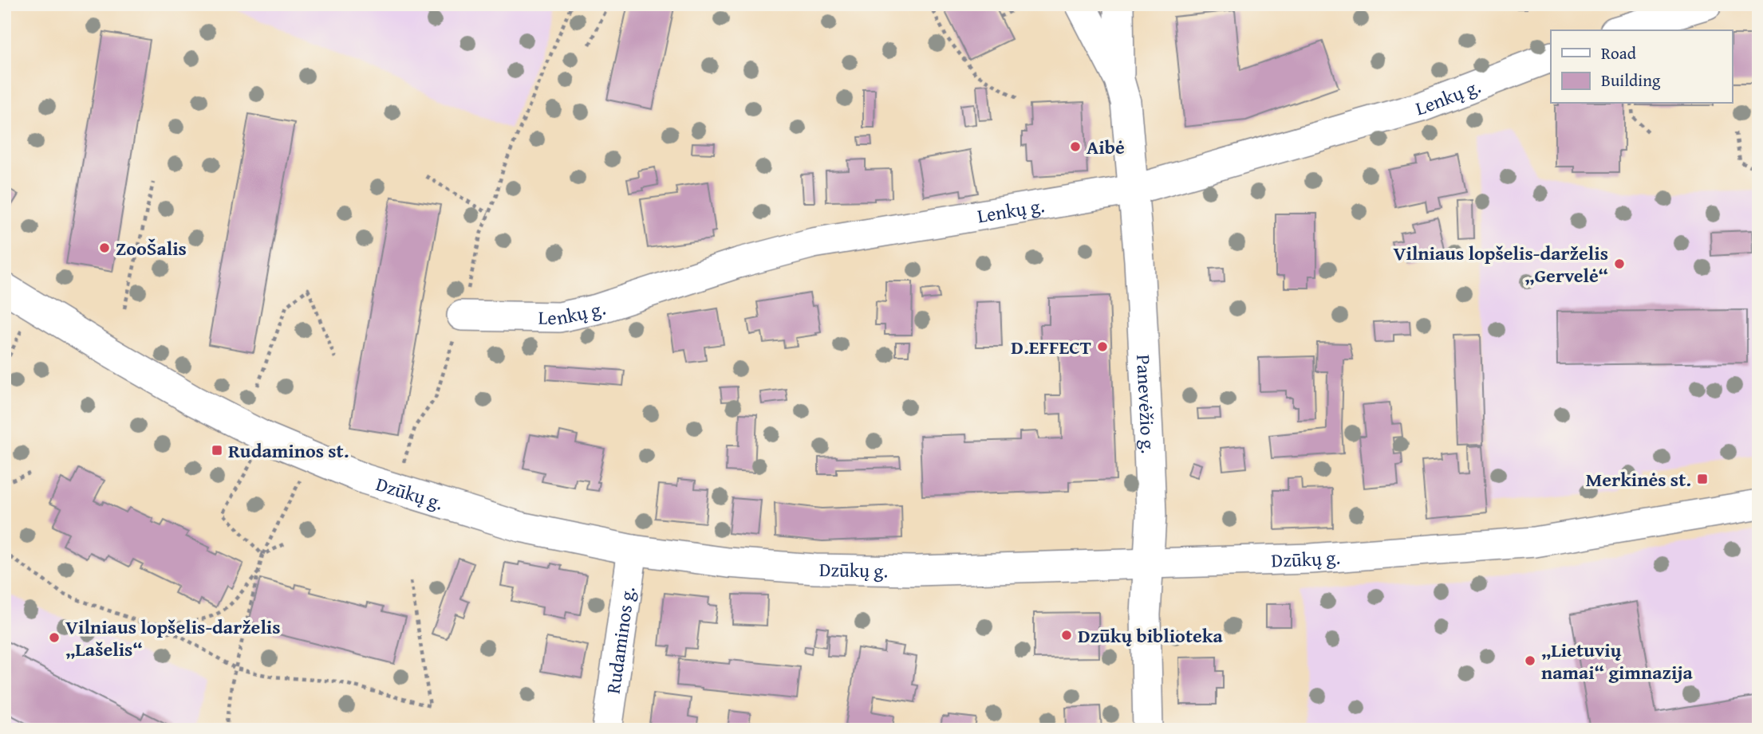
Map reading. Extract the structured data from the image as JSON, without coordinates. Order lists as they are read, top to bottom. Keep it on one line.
{"streets":{"street":["Lenkų g.","Panevėžio g.","Dzūkų g.","Rudaminos g."]},"crossings":[["Lenkų g.","Panevėžio g."],["Panevėžio g.","Dzūkų g."],["Dzūkų g.","Rudaminos g."]],"places":{"other":["Aibė","ZooŠalis","Vilniaus lopšelis-darželis „Gervelė“","D.EFFECT","Dzūkų biblioteka","Vilniaus lopšelis-darželis „Lašelis“","„Lietuvių namai“ gimnazija"],"transit":["Rudaminos st.","Merkinės st."]},"legend":["Road","Building"]}
